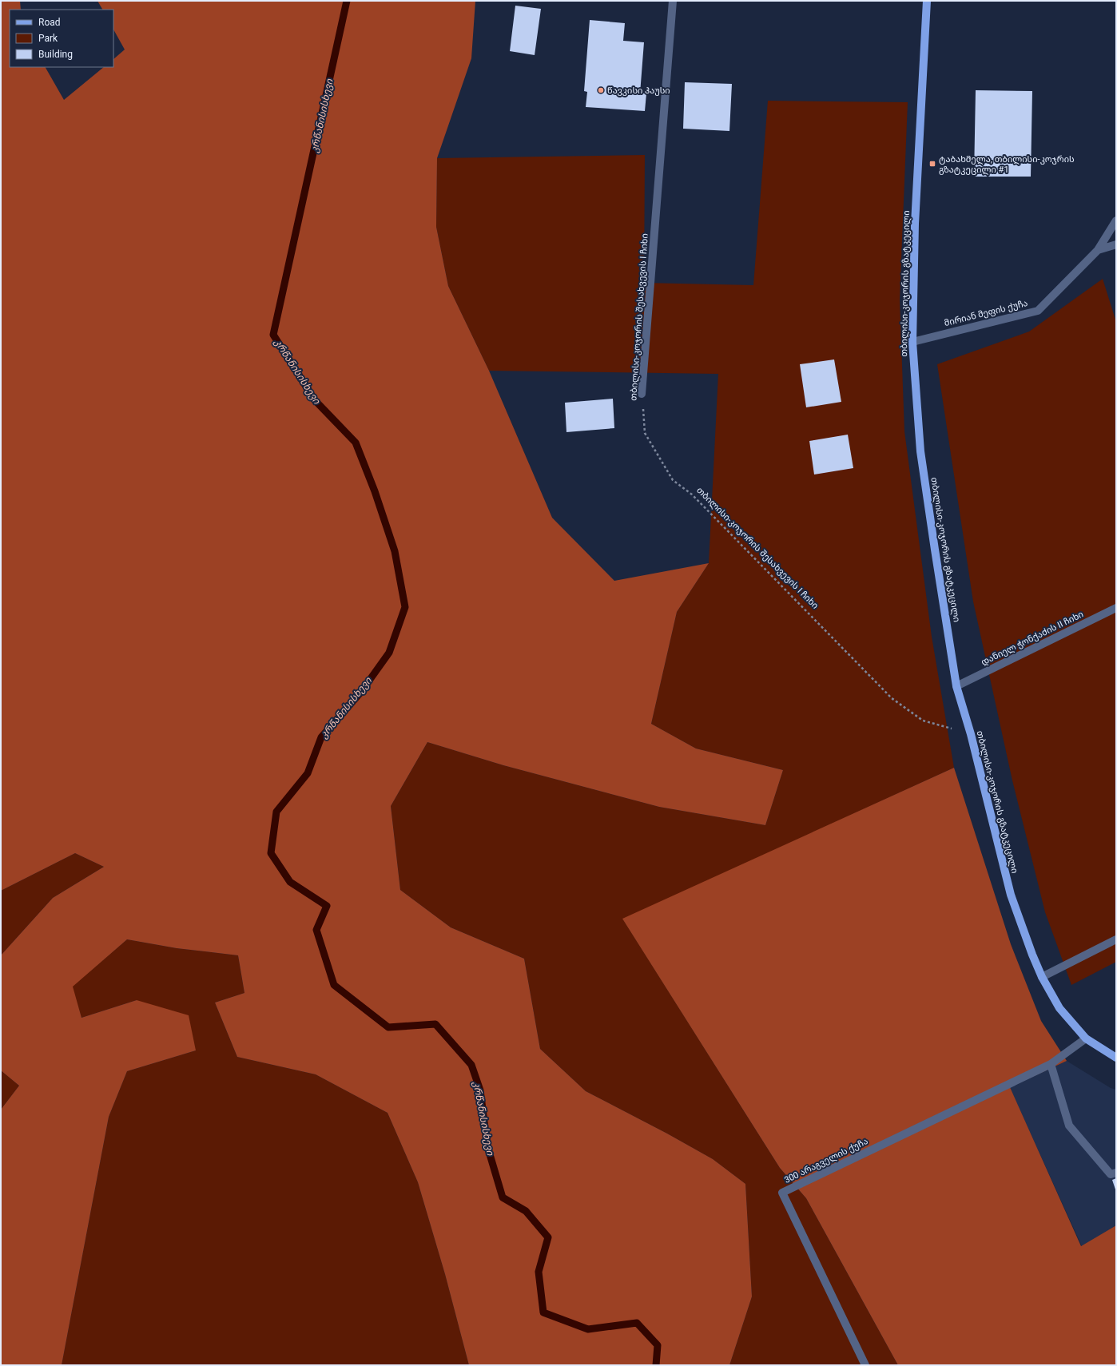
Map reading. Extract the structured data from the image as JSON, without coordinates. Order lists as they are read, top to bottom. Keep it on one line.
{"streets":{"main road":["თბილისი-კოჯორის გზატკეცილი"],"street":["მირიან მეფის ქუჩა","თბილისი-კოჯორის შესახვევის I ჩიხი","დანიელ ჭონქაძის II ჩიხი","300 არაგველის ქუჩა"]},"crossings":[["თბილისი-კოჯორის გზატკეცილი","მირიან მეფის ქუჩა"],["თბილისი-კოჯორის გზატკეცილი","თბილისი-კოჯორის შესახვევის I ჩიხი"],["თბილისი-კოჯორის გზატკეცილი","დანიელ ჭონქაძის II ჩიხი"]],"water":["კრწანისისხევი"],"places":{"other":["წავკისი ჰაუსი"],"transit":["ტაბახმელა, თბილისი-კოჯრის გზატკეცილი #1"]},"legend":["Road","Park","Building"]}
